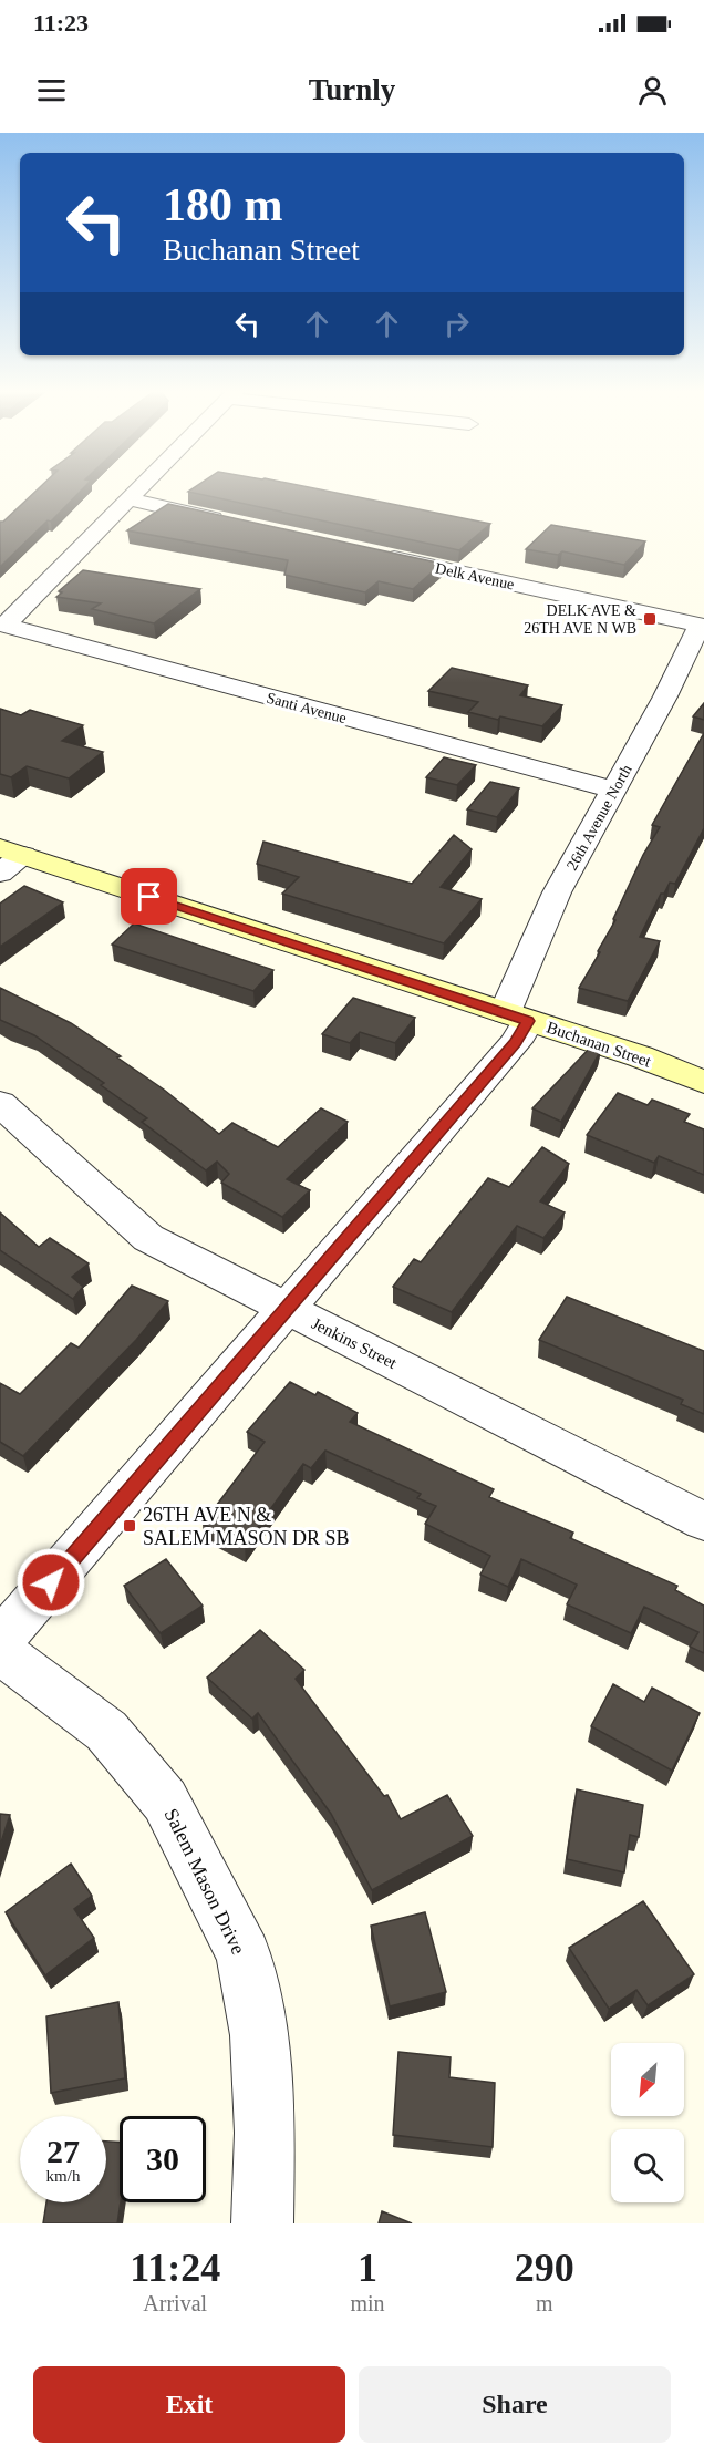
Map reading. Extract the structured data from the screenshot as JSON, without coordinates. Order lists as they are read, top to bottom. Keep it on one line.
{"streets":{"street":["Delk Avenue","Santi Avenue","26th Avenue North","Buchanan Street","Jenkins Street","Salem Mason Drive"]},"crossings":[["Delk Avenue","26th Avenue North"],["Santi Avenue","26th Avenue North"],["26th Avenue North","Buchanan Street"],["26th Avenue North","Jenkins Street"]],"places":{"transit":["DELK AVE & 26TH AVE N WB","26TH AVE N & SALEM MASON DR SB"]},"north":"bottom left","page":{"status":"11:23","header":"Turnly","turn":["180 m","Buchanan Street"],"speed":"27 km/h","limit":"30","eta":["11:24","Arrival","1","min","290","m"],"buttons":["Exit","Share"]}}
